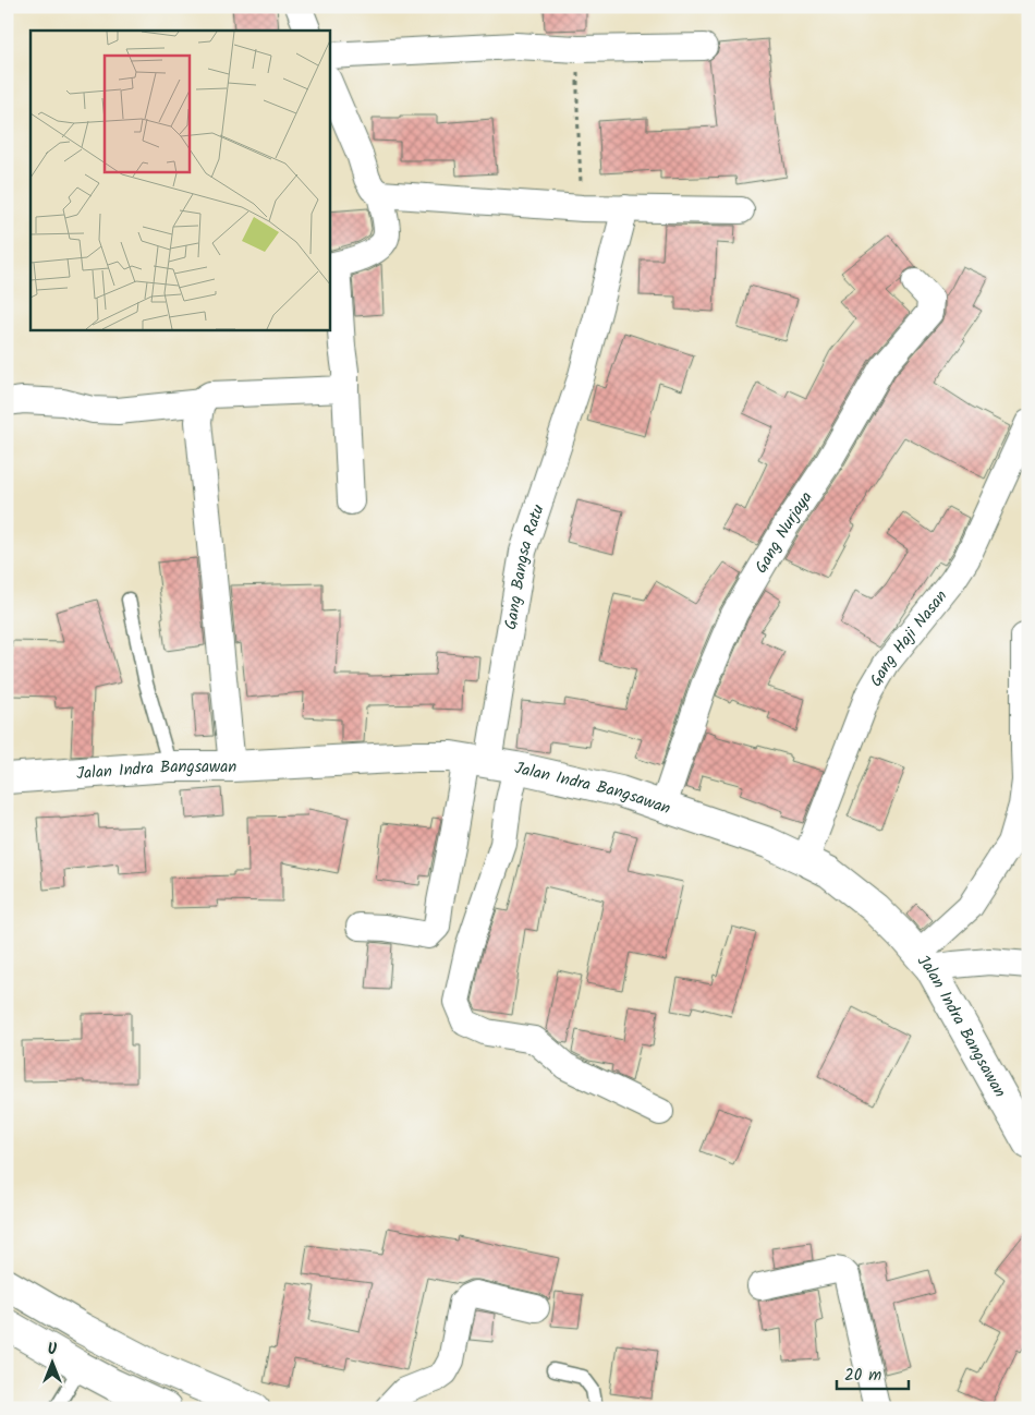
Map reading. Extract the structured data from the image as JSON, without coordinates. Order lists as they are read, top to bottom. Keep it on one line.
{"streets":{"main road":["Jalan Indra Bangsawan"],"street":["Gang Nurjaya","Gang Bangsa Ratu","Gang Haji Nasan"]},"crossings":[["Gang Nurjaya","Jalan Indra Bangsawan"],["Gang Bangsa Ratu","Jalan Indra Bangsawan"],["Gang Haji Nasan","Jalan Indra Bangsawan"]],"scale_bar":"20 m","north":"top"}
